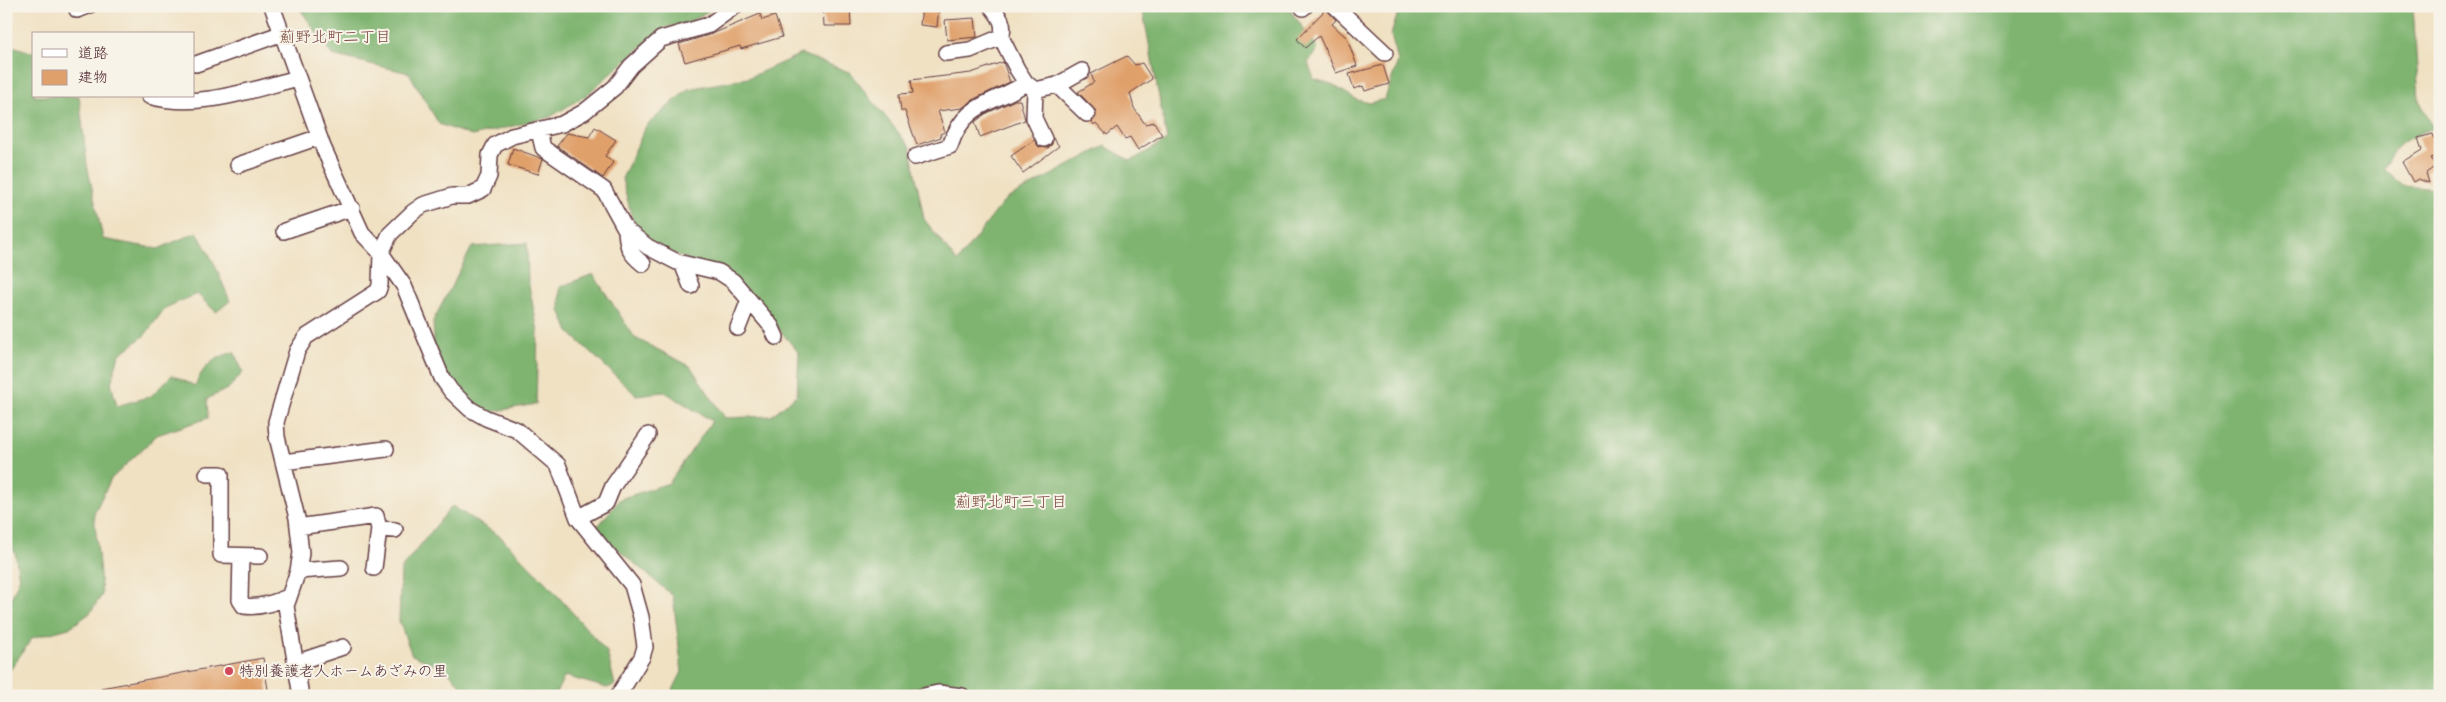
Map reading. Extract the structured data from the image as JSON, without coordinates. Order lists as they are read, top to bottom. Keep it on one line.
{"districts":["薊野北町二丁目","薊野北町三丁目"],"places":["特別養護老人ホームあざみの里"],"legend":["道路","建物"]}
